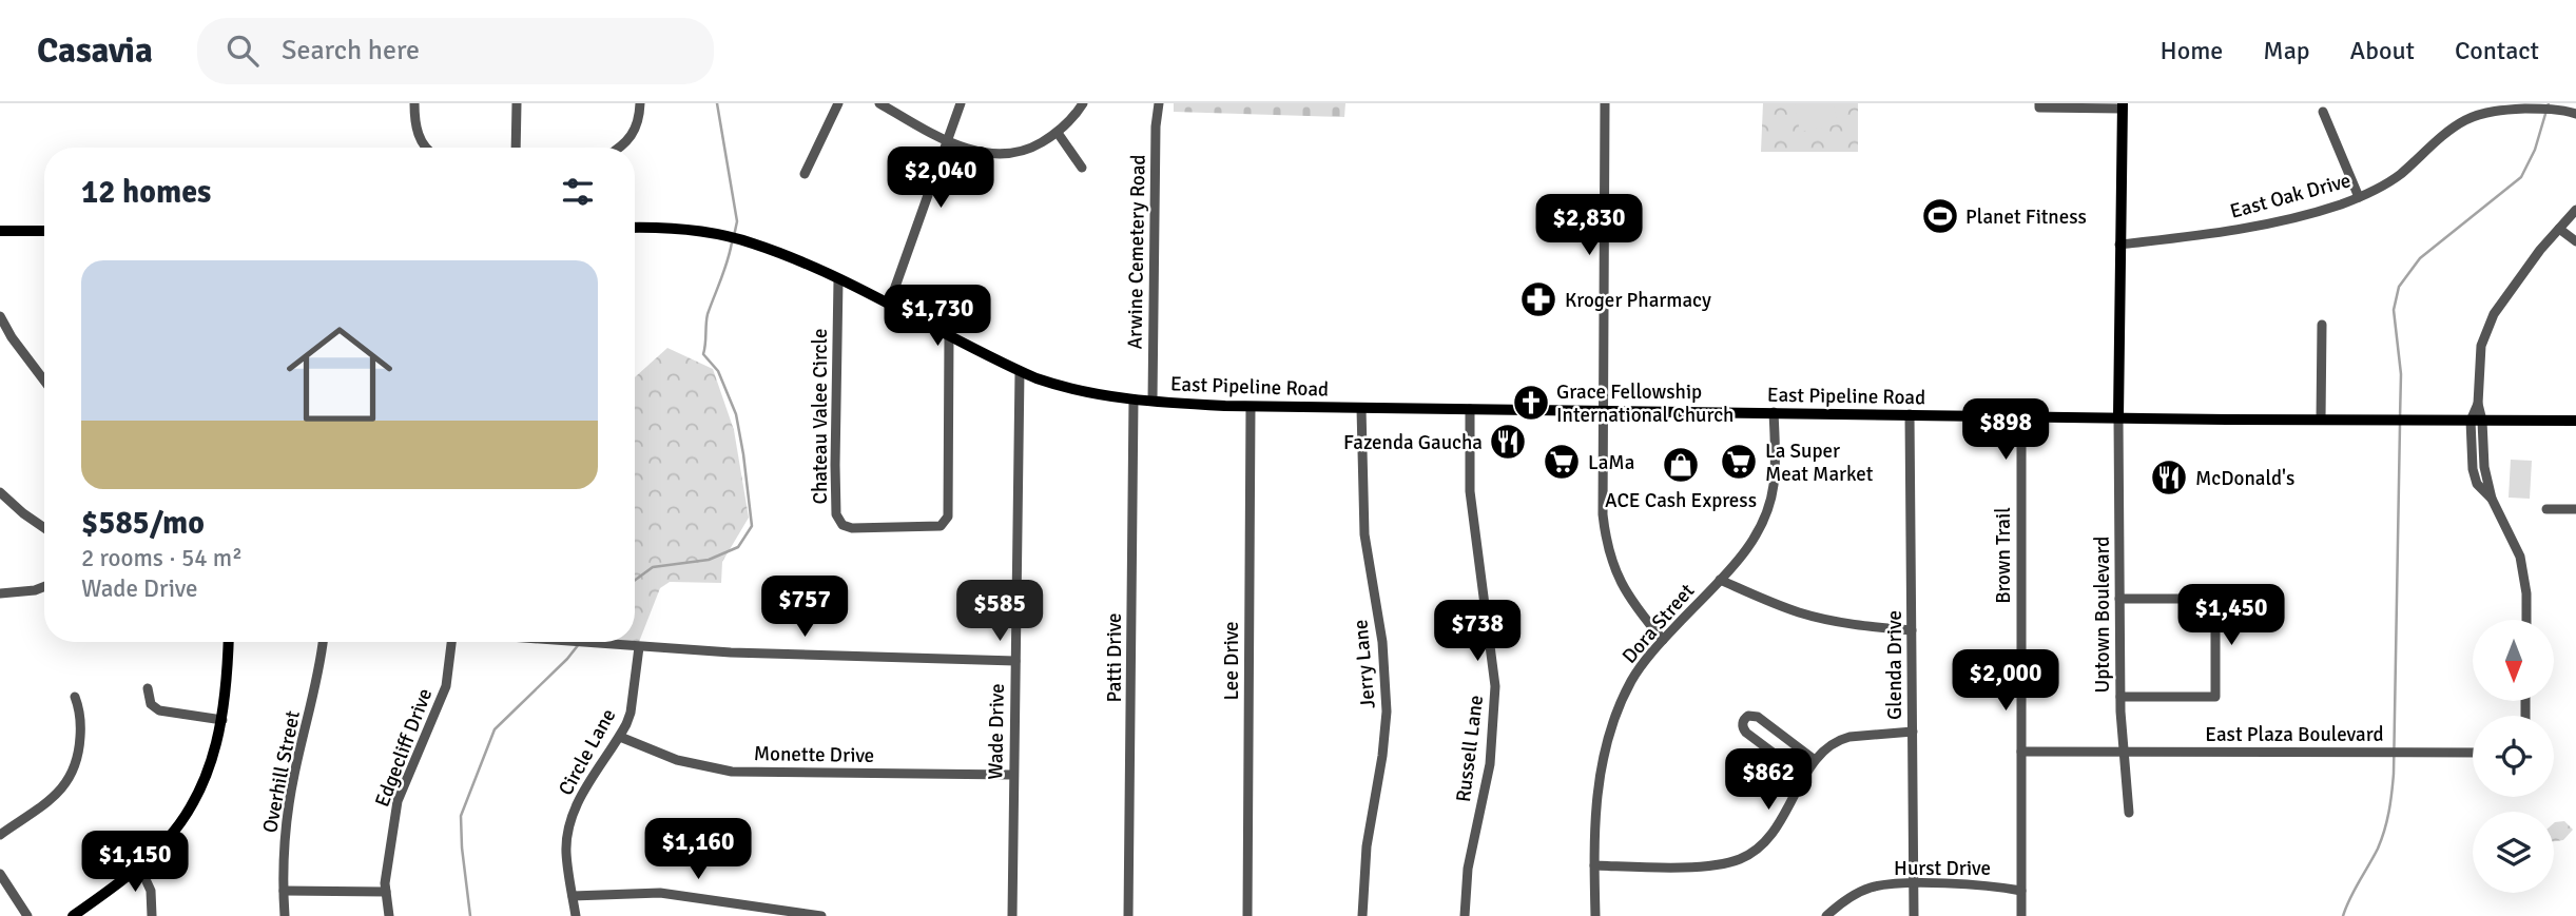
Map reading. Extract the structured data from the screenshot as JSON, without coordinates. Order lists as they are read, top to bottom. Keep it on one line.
{"streets":{"main road":["East Pipeline Road"],"street":["East Oak Drive","Arwine Cemetery Road","Chateau Valee Circle","Brown Trail","Uptown Boulevard","Dora Street","Patti Drive","Lee Drive","Jerry Lane","Glenda Drive","Wade Drive","East Plaza Boulevard","Edgecliff Drive","Russell Lane","Circle Lane","Monette Drive","Overhill Street","Hurst Drive"]},"crossings":[["Arwine Cemetery Road","East Pipeline Road"],["East Pipeline Road","Chateau Valee Circle"],["East Pipeline Road","Brown Trail"],["East Pipeline Road","Uptown Boulevard"],["East Pipeline Road","Dora Street"],["East Pipeline Road","Patti Drive"],["East Pipeline Road","Lee Drive"],["East Pipeline Road","Jerry Lane"],["East Pipeline Road","Glenda Drive"],["East Pipeline Road","Wade Drive"],["East Pipeline Road","Russell Lane"],["Brown Trail","East Plaza Boulevard"],["Brown Trail","Hurst Drive"],["Uptown Boulevard","East Plaza Boulevard"],["Glenda Drive","Hurst Drive"],["Wade Drive","Monette Drive"],["Circle Lane","Monette Drive"]],"places":{"sports":["Planet Fitness"],"pharmacy":["Kroger Pharmacy"],"church":["Grace Fellowship International Church"],"restaurant":["Fazenda Gaucha","McDonald's"],"supermarket":["LaMa","La Super Meat Market"],"shop":["ACE Cash Express"]},"north":"bottom","page":{"header":"Casavia","search":"Search here","nav":["Home","Map","About","Contact"],"price":["$2,040","$2,830","$1,730","$898","$757","$585","$1,450","$738","$2,000","$862","$1,160","$1,150"],"heading":"12 homes","list":[{"name":"$585/mo","note":"2 rooms · 54 m² · Wade Drive"}]}}
